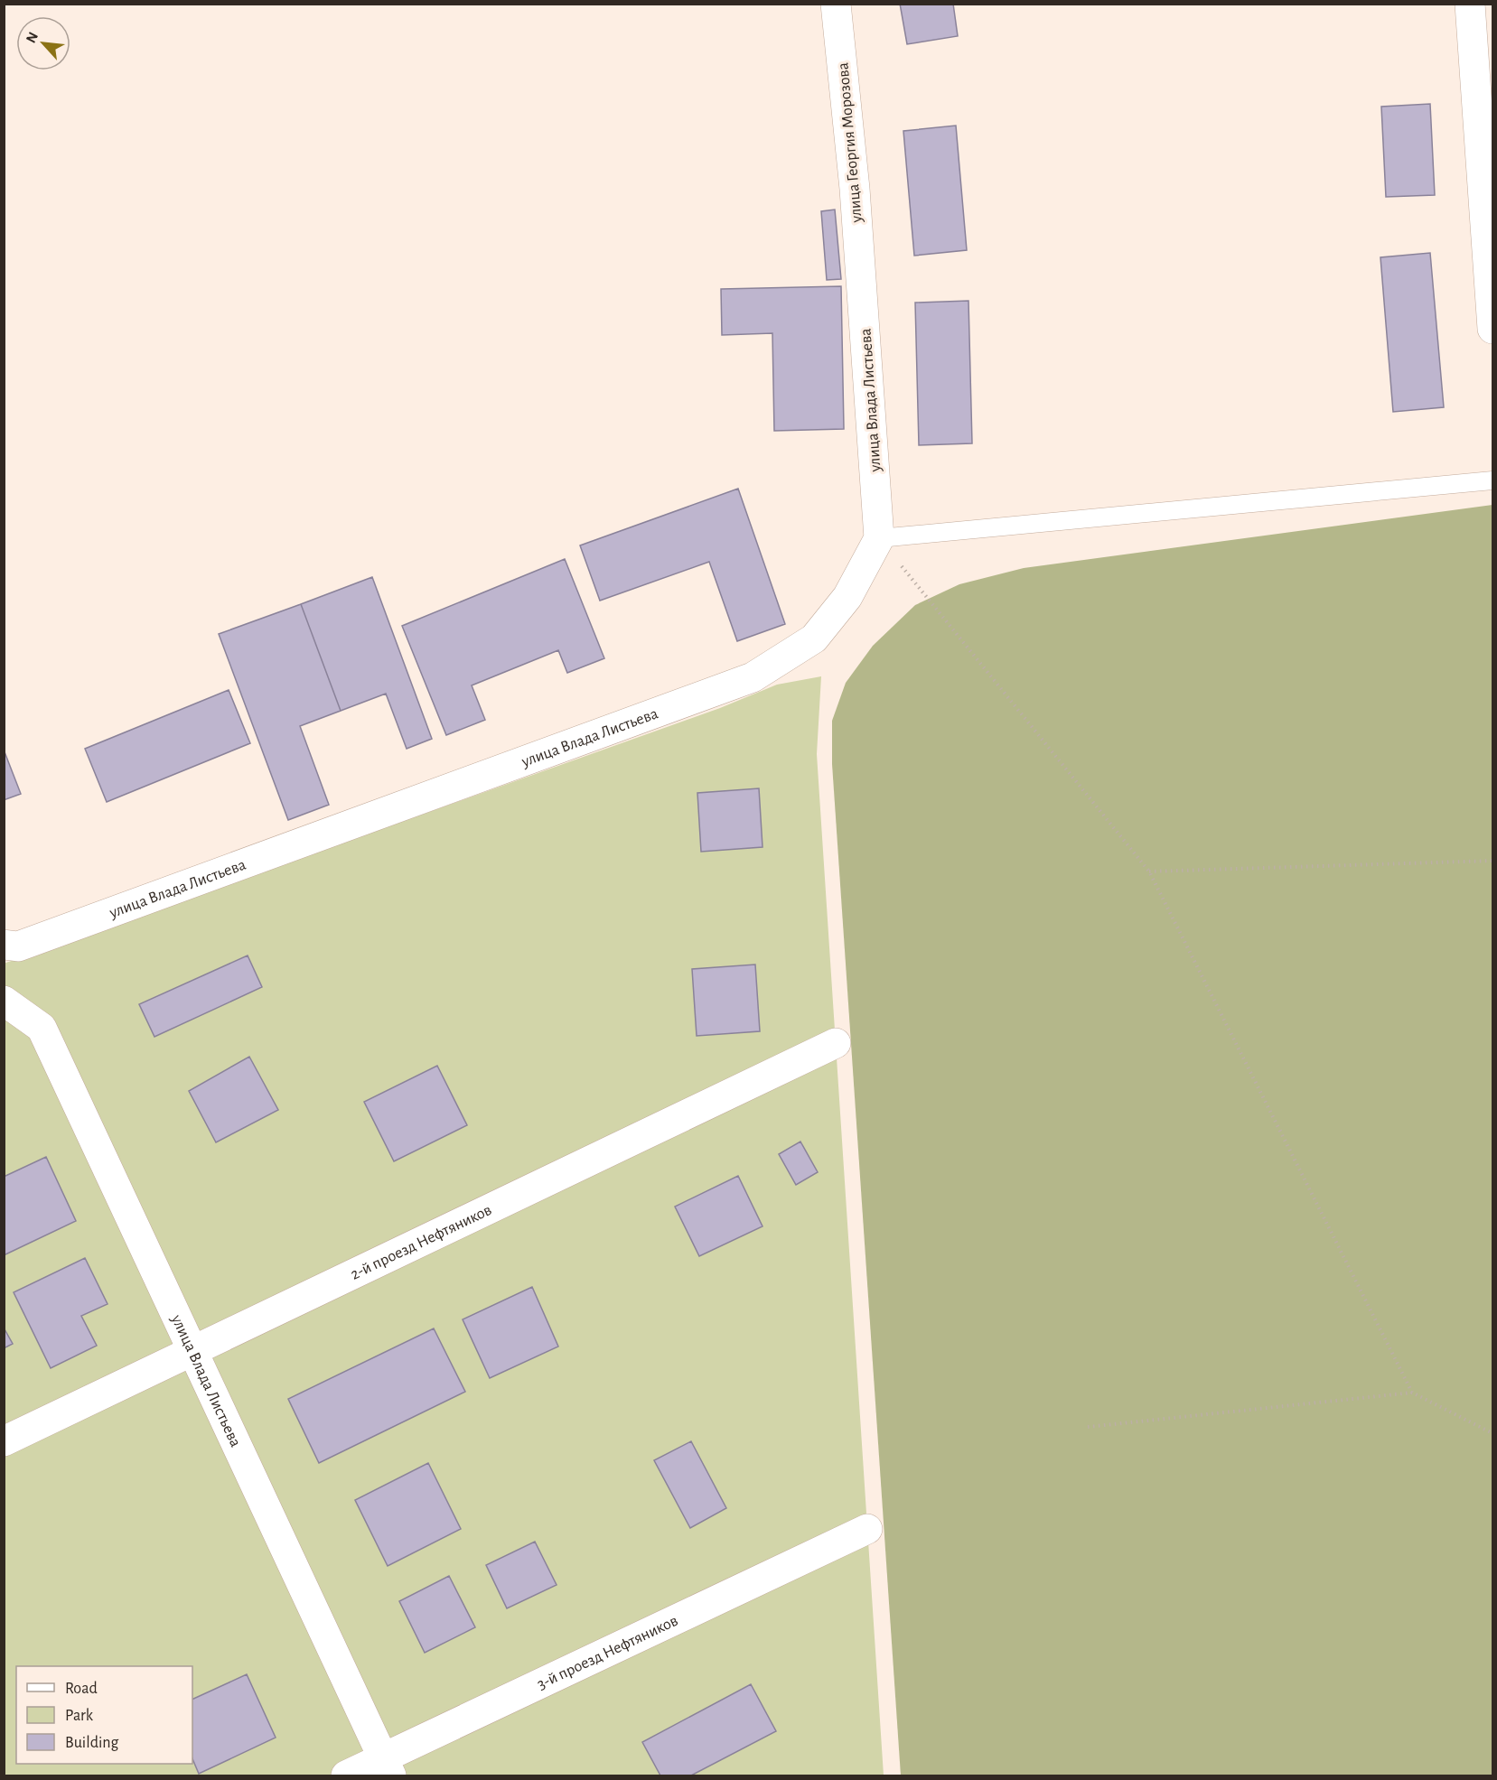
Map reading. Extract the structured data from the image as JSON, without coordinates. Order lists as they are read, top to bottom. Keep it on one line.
{"streets":{"street":["улица Георгия Морозова","улица Влада Листьева","2-й проезд Нефтяников","3-й проезд Нефтяников"]},"crossings":[["улица Георгия Морозова","улица Влада Листьева"],["улица Влада Листьева","2-й проезд Нефтяников"],["улица Влада Листьева","3-й проезд Нефтяников"]],"legend":["Road","Park","Building"],"north":"top left"}
